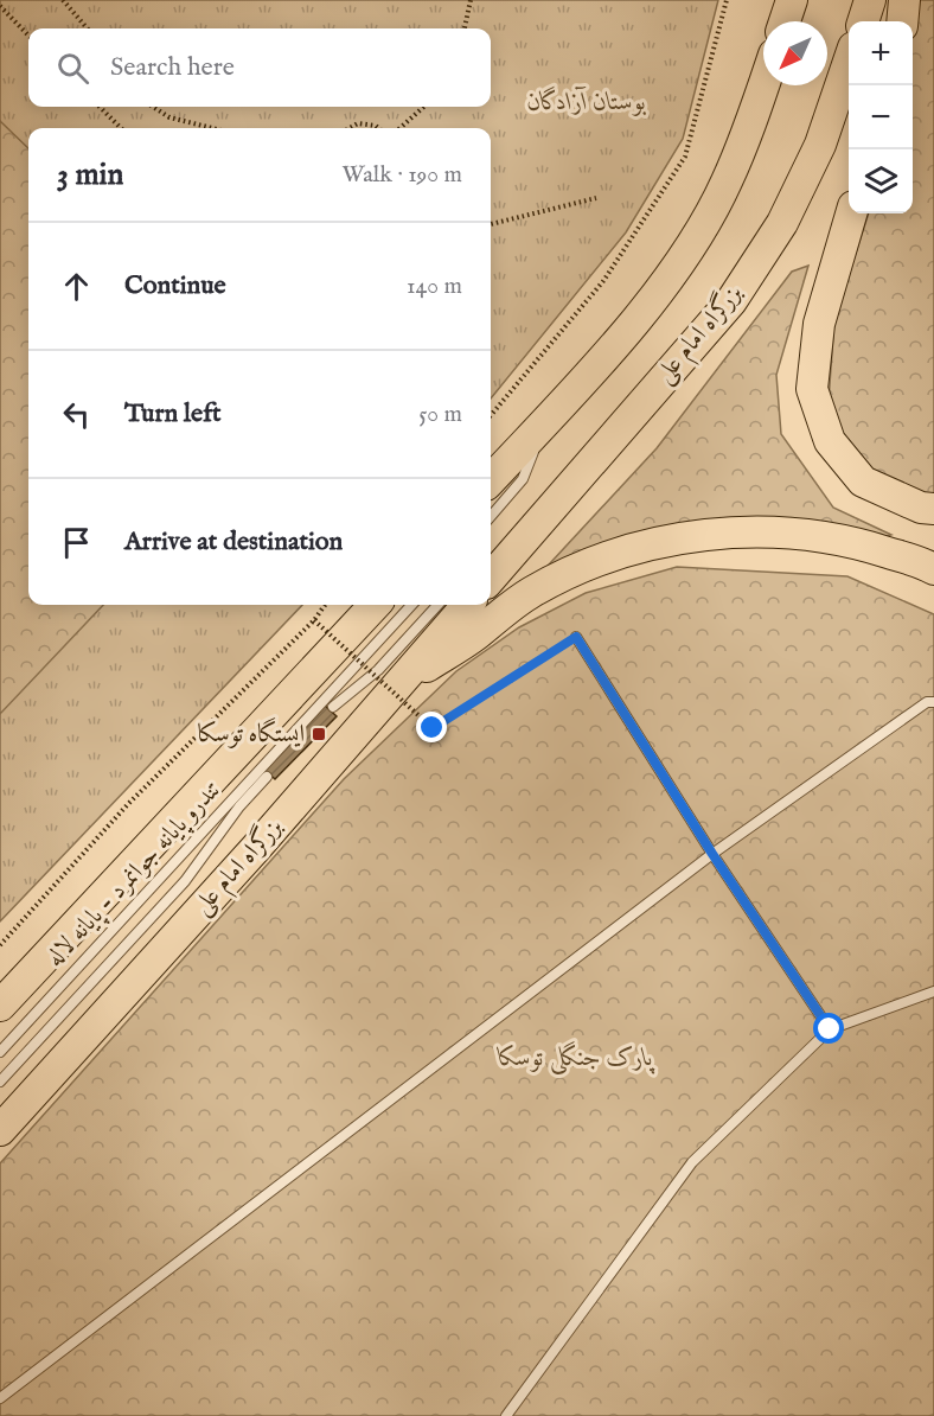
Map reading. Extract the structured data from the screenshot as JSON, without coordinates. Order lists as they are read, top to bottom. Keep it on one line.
{"streets":{"highway":["بزرگراه امام علی"],"lane":["تندرو پایانه جوانمرد - پایانه لاله"]},"parks":["بوستان آزادگان","پارک جنگلی توسکا"],"places":{"transit":["ایستگاه توسکا"]},"north":"bottom left","page":{"map_buttons":["+","−"],"search":"Search here","heading":["3 min","Walk · 190 m"],"list":[["Continue","140 m"],["Turn left","50 m"],"Arrive at destination"]}}
